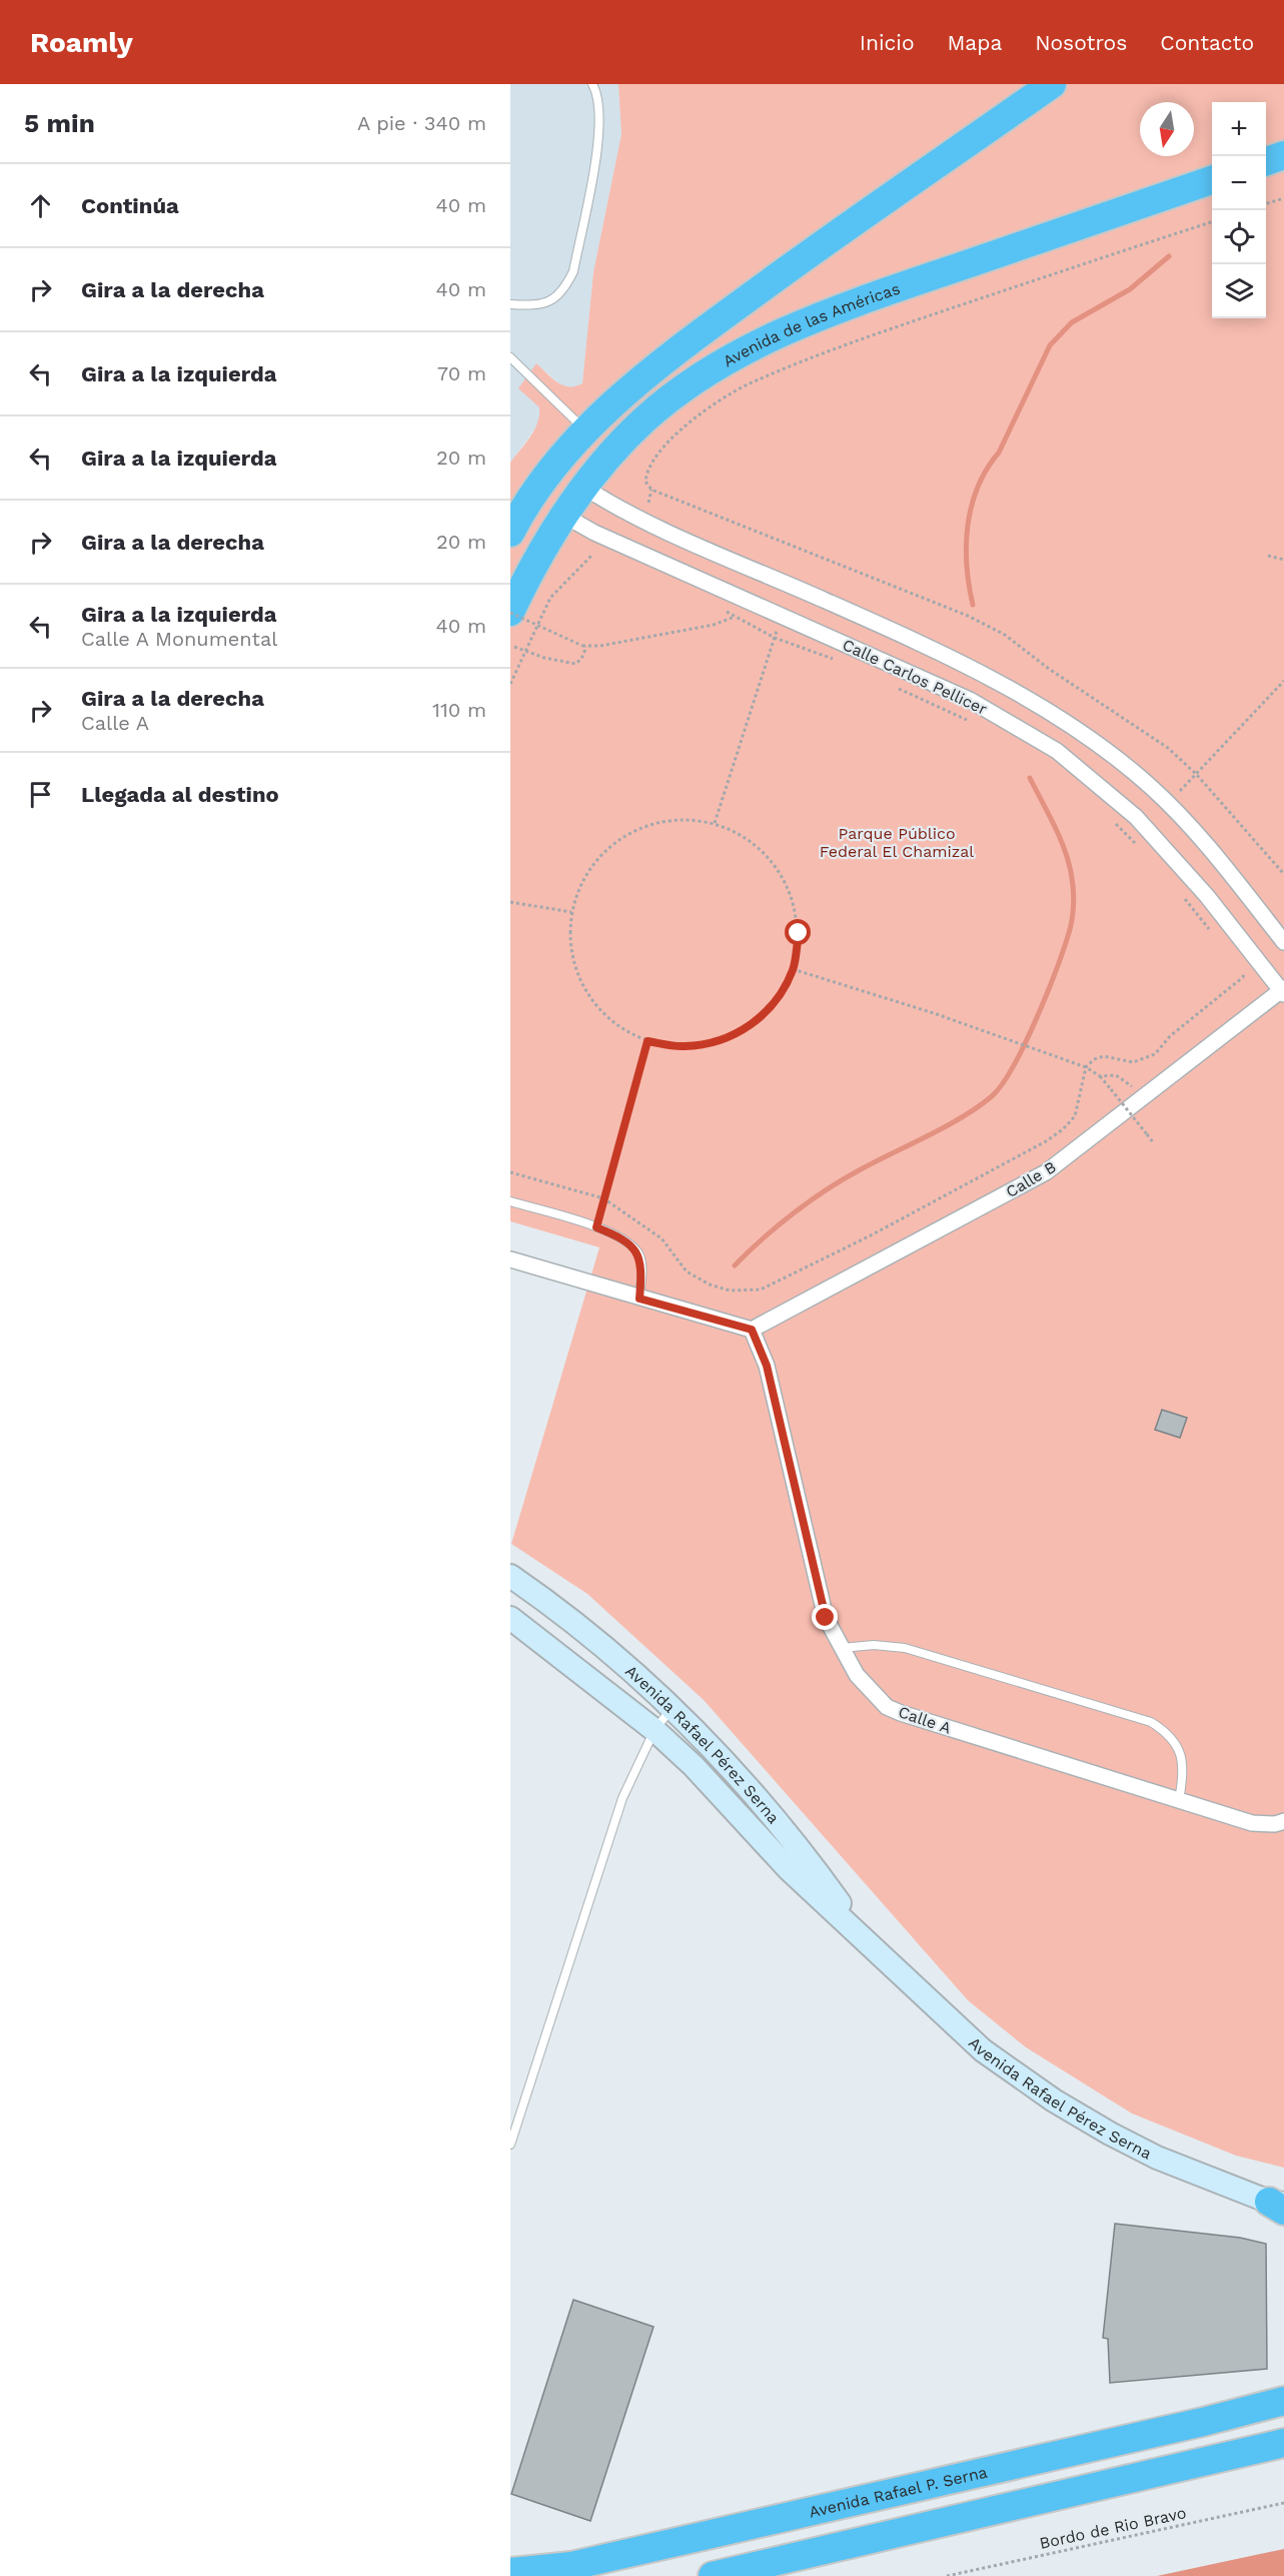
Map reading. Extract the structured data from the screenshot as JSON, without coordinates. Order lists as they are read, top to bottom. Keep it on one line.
{"streets":{"highway":["Avenida de las Américas","Avenida Rafael P. Serna"],"main road":["Avenida Rafael Pérez Serna"],"street":["Calle Carlos Pellicer","Calle B","Calle A"],"path":["Bordo de Rio Bravo"]},"crossings":[["Avenida de las Américas","Calle Carlos Pellicer"],["Calle Carlos Pellicer","Calle B"],["Calle B","Calle A"]],"parks":["Parque Público Federal El Chamizal"],"north":"bottom","page":{"header":"Roamly","nav":["Inicio","Mapa","Nosotros","Contacto"],"heading":["5 min","A pie · 340 m"],"map_buttons":["+","−"],"list":[["Continúa","40 m"],["Gira a la derecha","40 m"],["Gira a la izquierda","70 m"],["Gira a la izquierda","20 m"],["Gira a la derecha","20 m"],["Gira a la izquierda","Calle A Monumental","40 m"],["Gira a la derecha","Calle A","110 m"],"Llegada al destino"]}}
